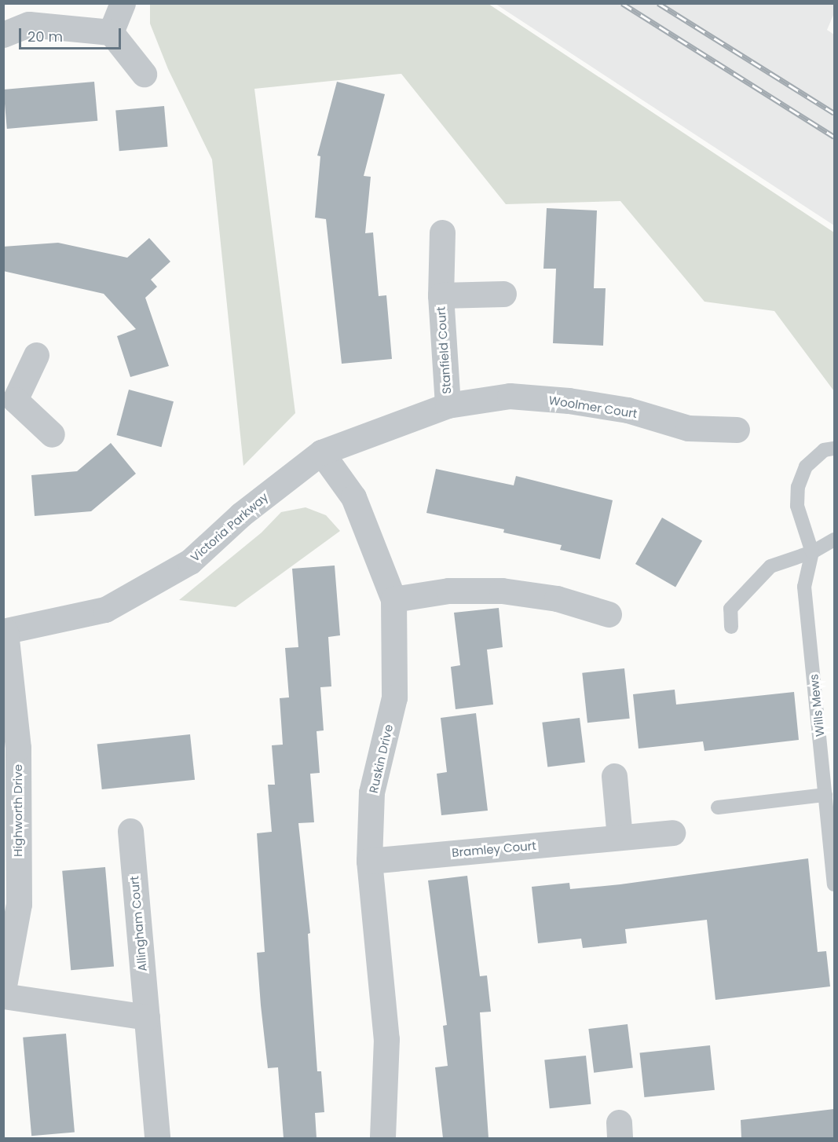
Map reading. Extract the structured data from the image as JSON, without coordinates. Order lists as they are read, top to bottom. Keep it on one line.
{"streets":{"street":["Stanfield Court","Woolmer Court","Victoria Parkway","Ruskin Drive","Highworth Drive","Bramley Court","Allingham Court"],"lane":["Wills Mews"]},"crossings":[["Stanfield Court","Woolmer Court"],["Stanfield Court","Victoria Parkway"],["Woolmer Court","Victoria Parkway"],["Victoria Parkway","Ruskin Drive"],["Victoria Parkway","Highworth Drive"],["Ruskin Drive","Bramley Court"]],"scale_bar":"20 m"}
